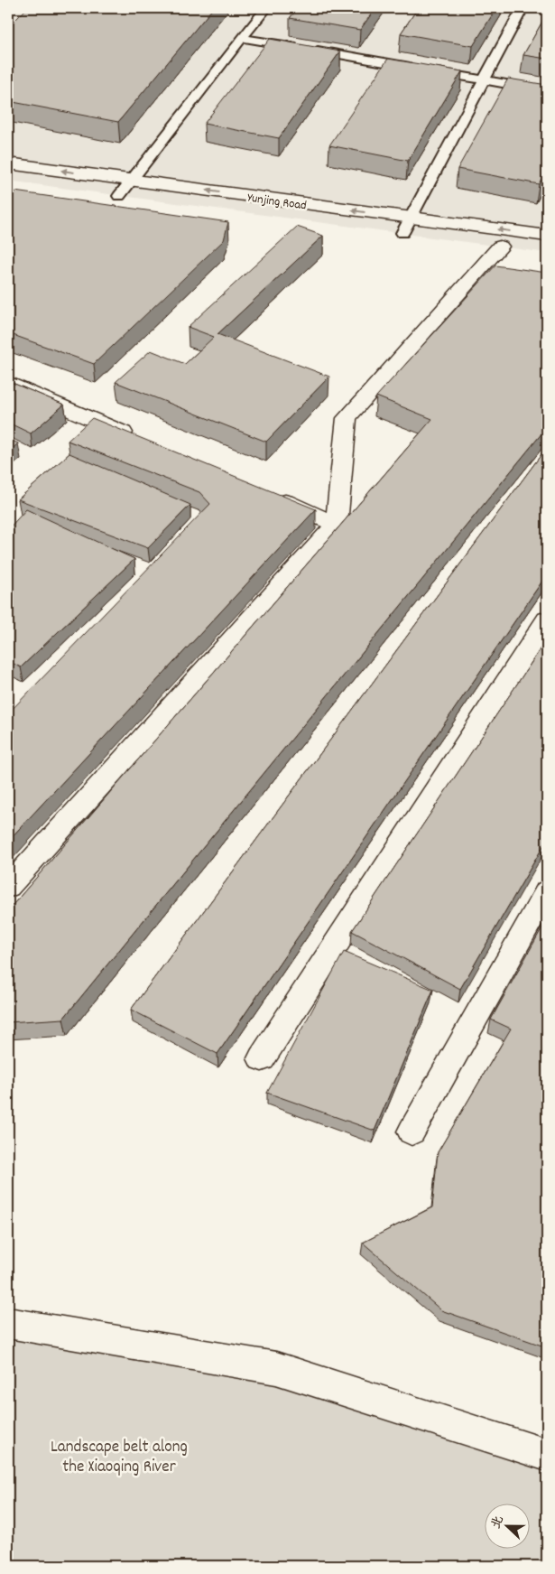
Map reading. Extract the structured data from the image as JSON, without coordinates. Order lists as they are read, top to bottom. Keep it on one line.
{"streets":{"street":["Yunjing Road"]},"one_way":["Yunjing Road"],"parks":["Landscape belt along the Xiaoqing River"],"north":"left"}
